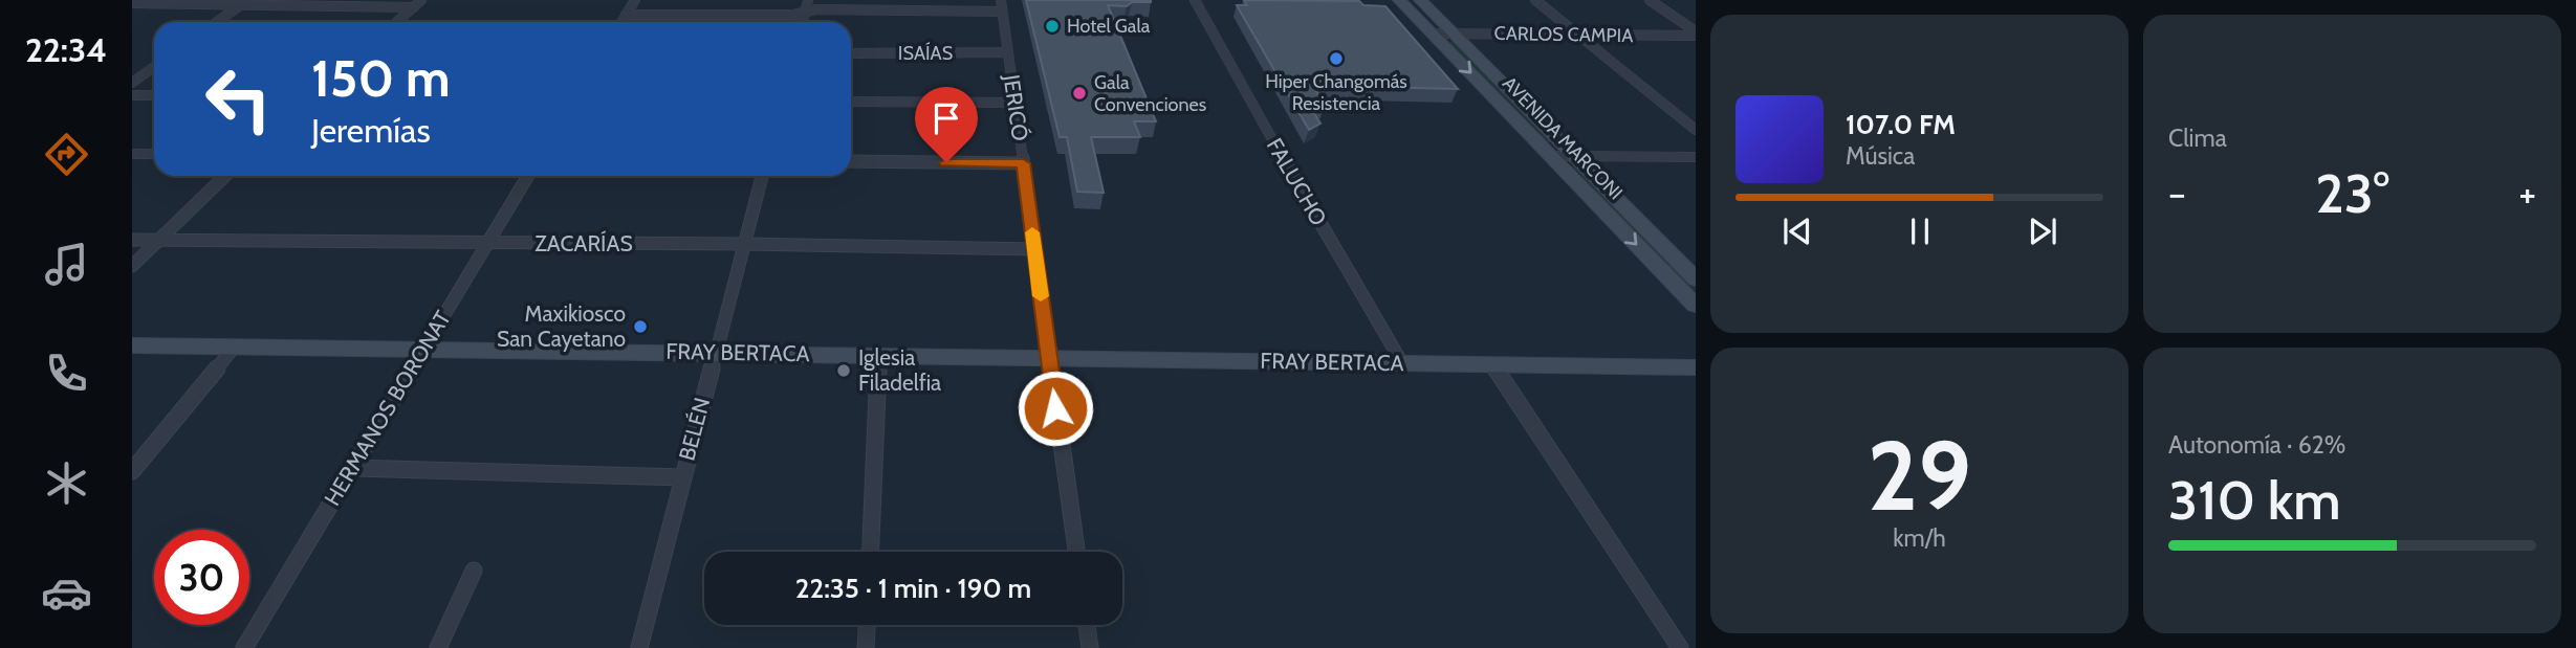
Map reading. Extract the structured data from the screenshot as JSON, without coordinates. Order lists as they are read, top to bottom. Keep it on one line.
{"streets":{"main road":["AVENIDA MARCONI"],"street":["CARLOS CAMPIA","ISAÍAS","JERICÓ","FALUCHO","ZACARÍAS","FRAY BERTACA","HERMANOS BORONAT","BELÉN"]},"crossings":[["CARLOS CAMPIA","AVENIDA MARCONI"],["ISAÍAS","JERICÓ"],["JERICÓ","ZACARÍAS"],["JERICÓ","FRAY BERTACA"],["FALUCHO","FRAY BERTACA"],["ZACARÍAS","HERMANOS BORONAT"],["ZACARÍAS","BELÉN"],["FRAY BERTACA","HERMANOS BORONAT"],["FRAY BERTACA","BELÉN"]],"one_way":["AVENIDA MARCONI"],"places":["Hotel Gala","Hiper Changomás Resistencia","Gala Convenciones","Maxikiosco San Cayetano","Iglesia Filadelfia"],"page":{"tabs":"22:34","tile":["Clima",["29","km/h"],["Autonomía · 62%","310 km"]],"turn":["150 m","Jeremías"],"song":["107.0 FM","Música"],"heat":["−","23°","+"],"limit":"30","trip":"22:35 · 1 min · 190 m"}}
